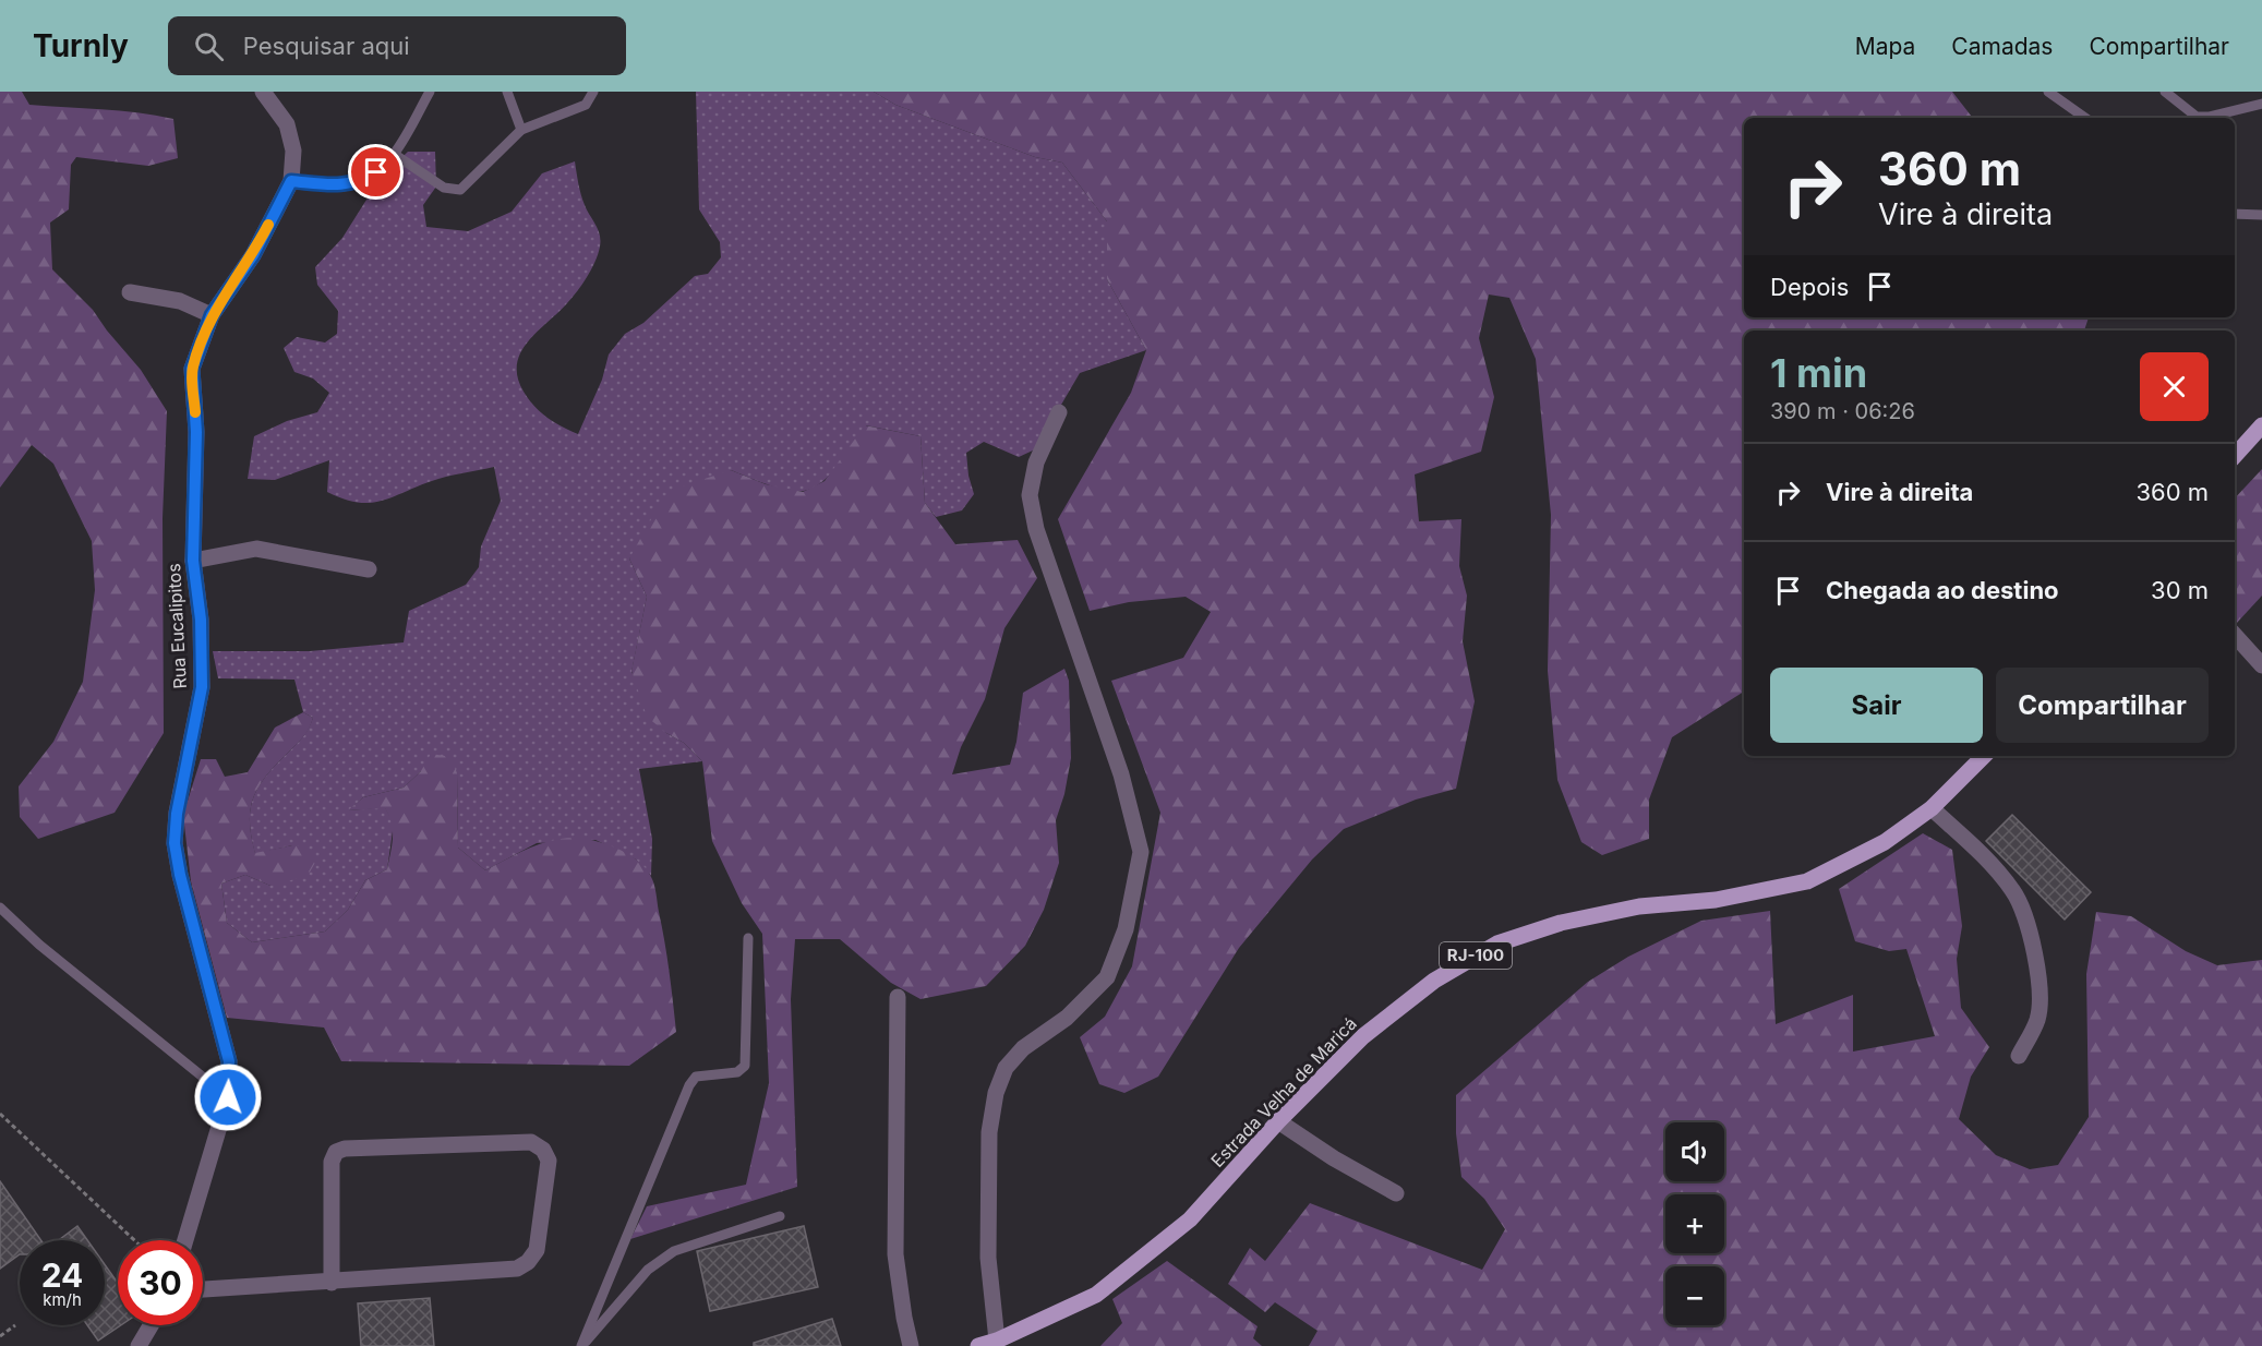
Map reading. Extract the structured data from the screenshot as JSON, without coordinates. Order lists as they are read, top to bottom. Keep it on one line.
{"streets":{"main road":["RJ-100","Estrada Velha de Maricá"],"street":["Rua Eucalipitos"]},"page":{"header":"Turnly","search":"Pesquisar aqui","nav":["Mapa","Camadas","Compartilhar"],"turn":["360 m","Vire à direita"],"then":"Depois","heading":["1 min","390 m · 06:26"],"list":[{"name":"Vire à direita","value":"360 m"},{"name":"Chegada ao destino","value":"30 m"}],"buttons":["Sair","Compartilhar"],"map_buttons":["+","−"],"speed":"24 km/h","limit":"30"}}
